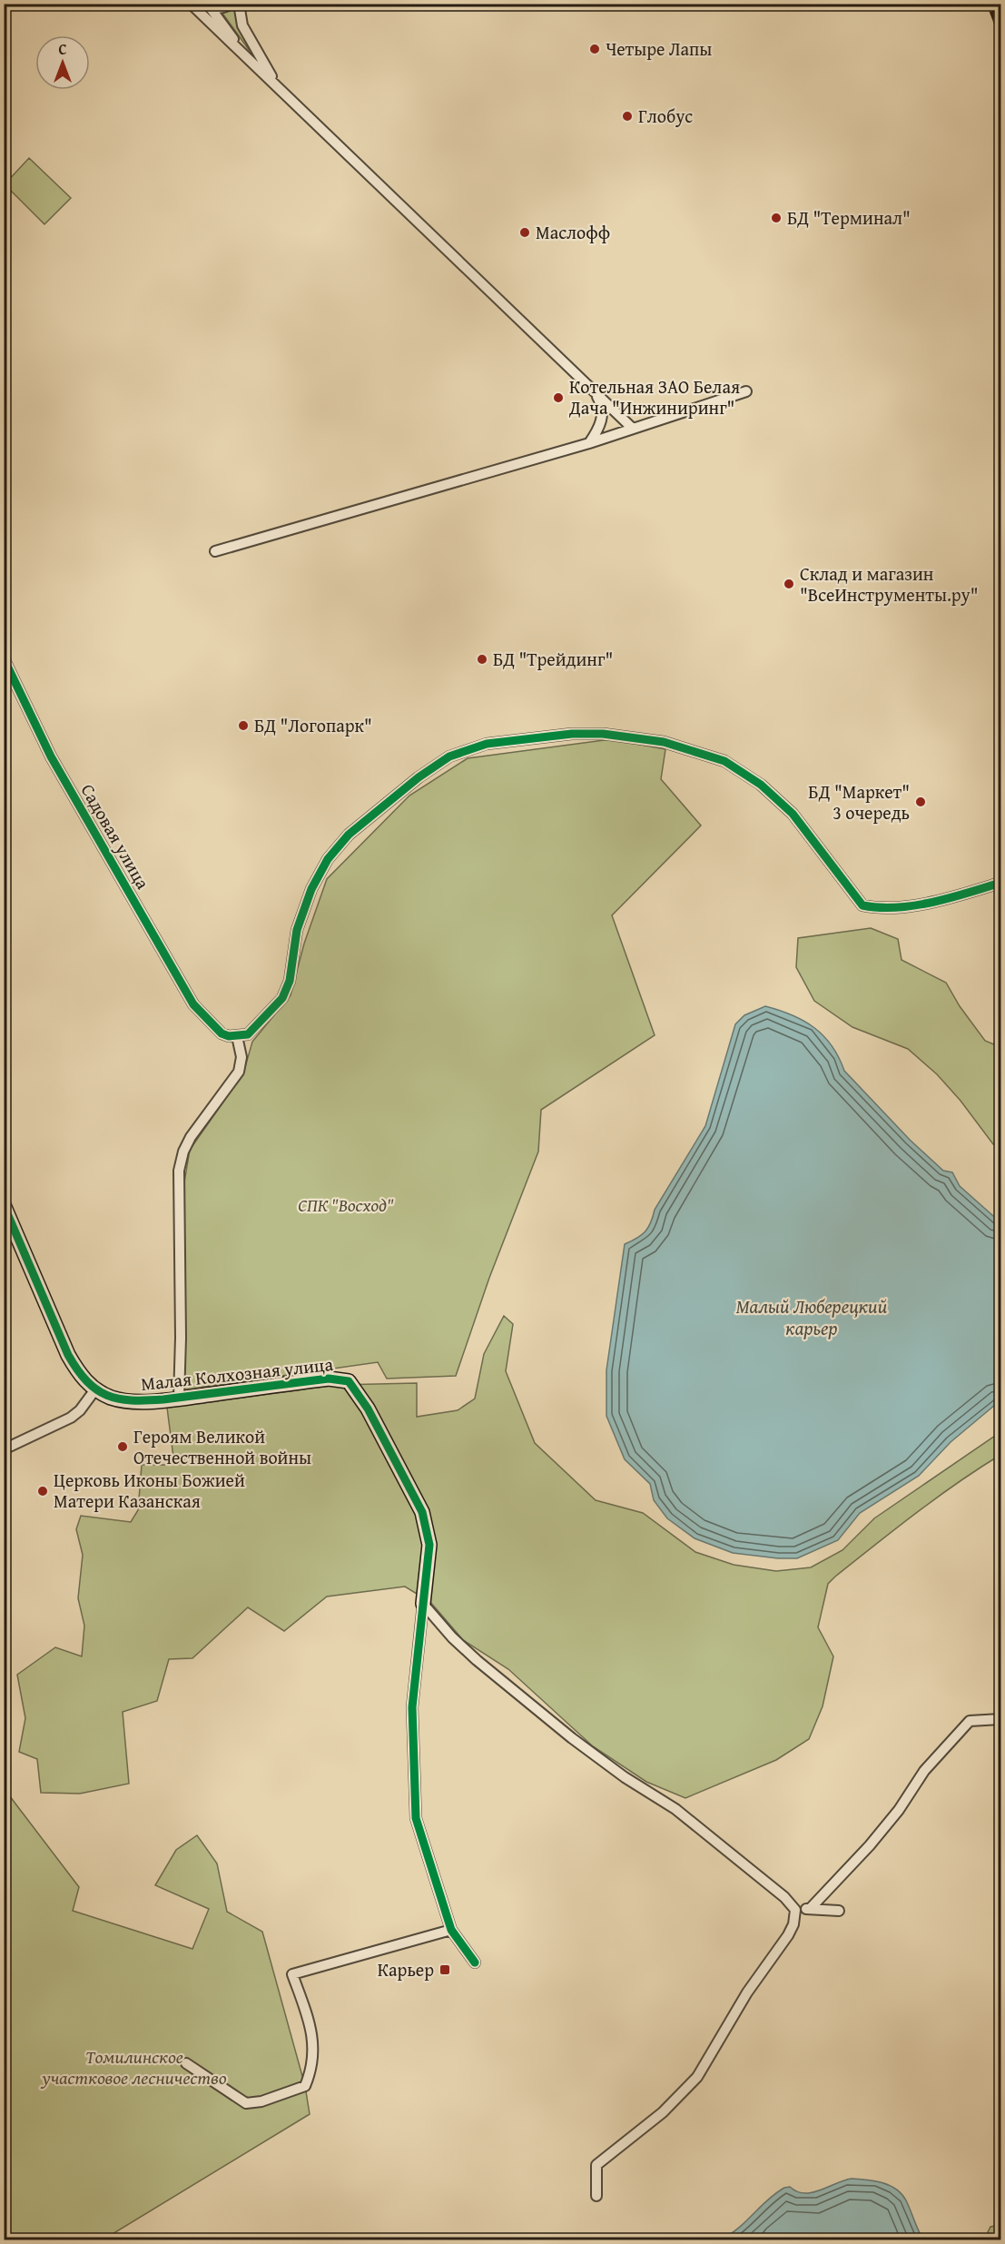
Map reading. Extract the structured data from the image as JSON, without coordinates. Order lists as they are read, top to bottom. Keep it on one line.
{"streets":{"street":["Садовая улица","Малая Колхозная улица"]},"water":["Малый Люберецкий карьер"],"parks":["СПК \"Восход\"","Томилинское участковое лесничество"],"places":{"other":["Четыре Лапы","Глобус","БД \"Терминал\"","Маслофф","Котельная ЗАО Белая Дача \"Инжиниринг\"","Склад и магазин \"ВсеИнструменты.ру\"","БД \"Трейдинг\"","БД \"Логопарк\"","БД \"Маркет\" 3 очередь","Героям Великой Отечественной войны","Церковь Иконы Божией Матери Казанская"],"transit":["Карьер"]},"north":"top"}
